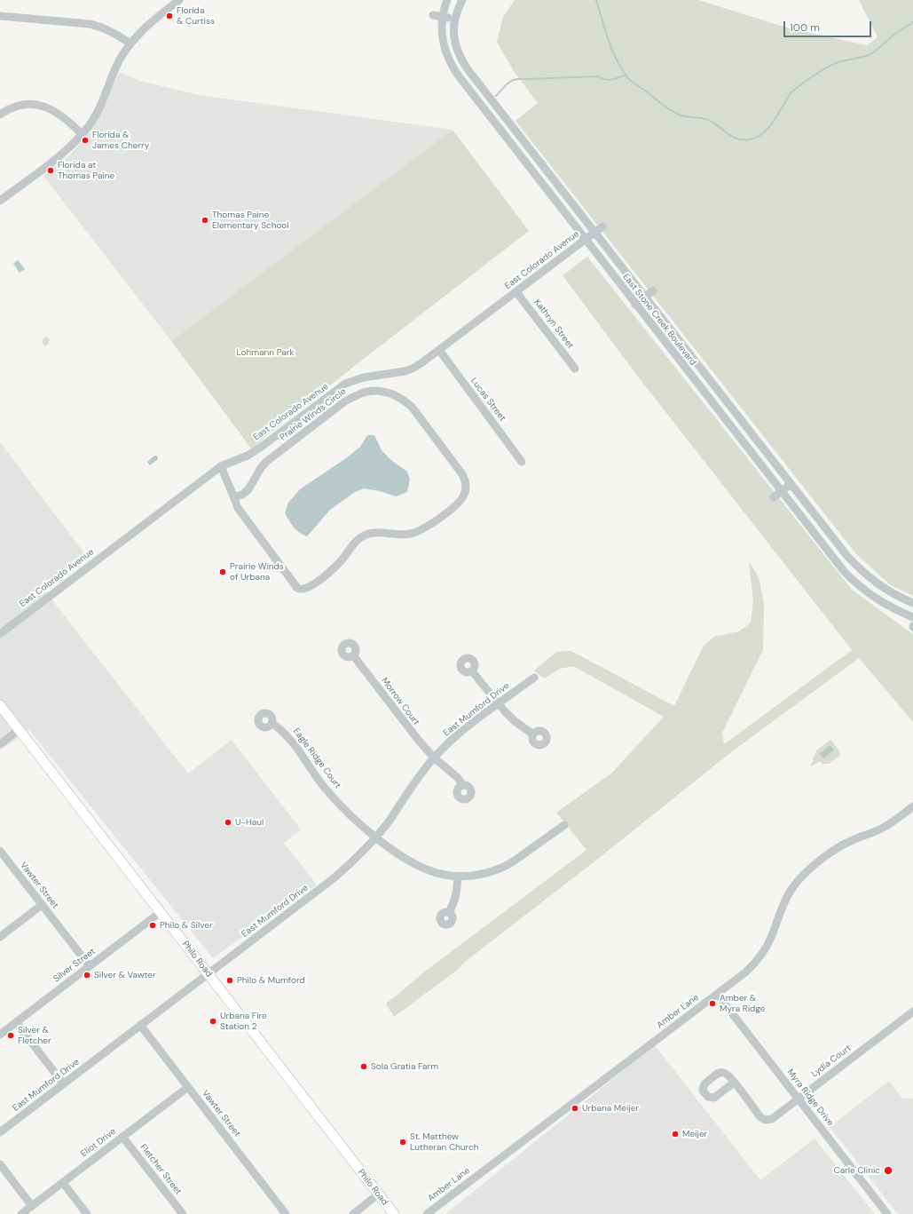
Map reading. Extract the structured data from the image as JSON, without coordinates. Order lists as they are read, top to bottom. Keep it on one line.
{"streets":{"main road":["Philo Road"],"street":["East Colorado Avenue","East Stone Creek Boulevard","Kathryn Street","Lucas Street","Prairie Winds Circle","Morrow Court","East Mumford Drive","Eagle Ridge Court","Vawter Street","Silver Street","Amber Lane","Lydia Court","Myra Ridge Drive","Eliot Drive","Fletcher Street"]},"crossings":[["East Colorado Avenue","East Stone Creek Boulevard"],["East Colorado Avenue","Kathryn Street"],["East Colorado Avenue","Lucas Street"],["Morrow Court","East Mumford Drive"],["East Mumford Drive","Eagle Ridge Court"],["East Mumford Drive","Vawter Street"],["East Mumford Drive","Philo Road"],["Vawter Street","Silver Street"],["Vawter Street","Eliot Drive"],["Philo Road","Silver Street"],["Amber Lane","Myra Ridge Drive"],["Lydia Court","Myra Ridge Drive"],["Eliot Drive","Fletcher Street"]],"parks":["Lohmann Park"],"places":["Florida & Curtiss","Florida & James Cherry","Florida at Thomas Paine","Thomas Paine Elementary School","Prairie Winds of Urbana","U-Haul","Philo & Silver","Silver & Vawter","Philo & Mumford","Amber & Myra Ridge","Urbana Fire Station 2","Silver & Fletcher","Sola Gratia Farm","Urbana Meijer","Meijer","St. Matthew Lutheran Church","Carle Clinic"],"scale_bar":"100 m"}
